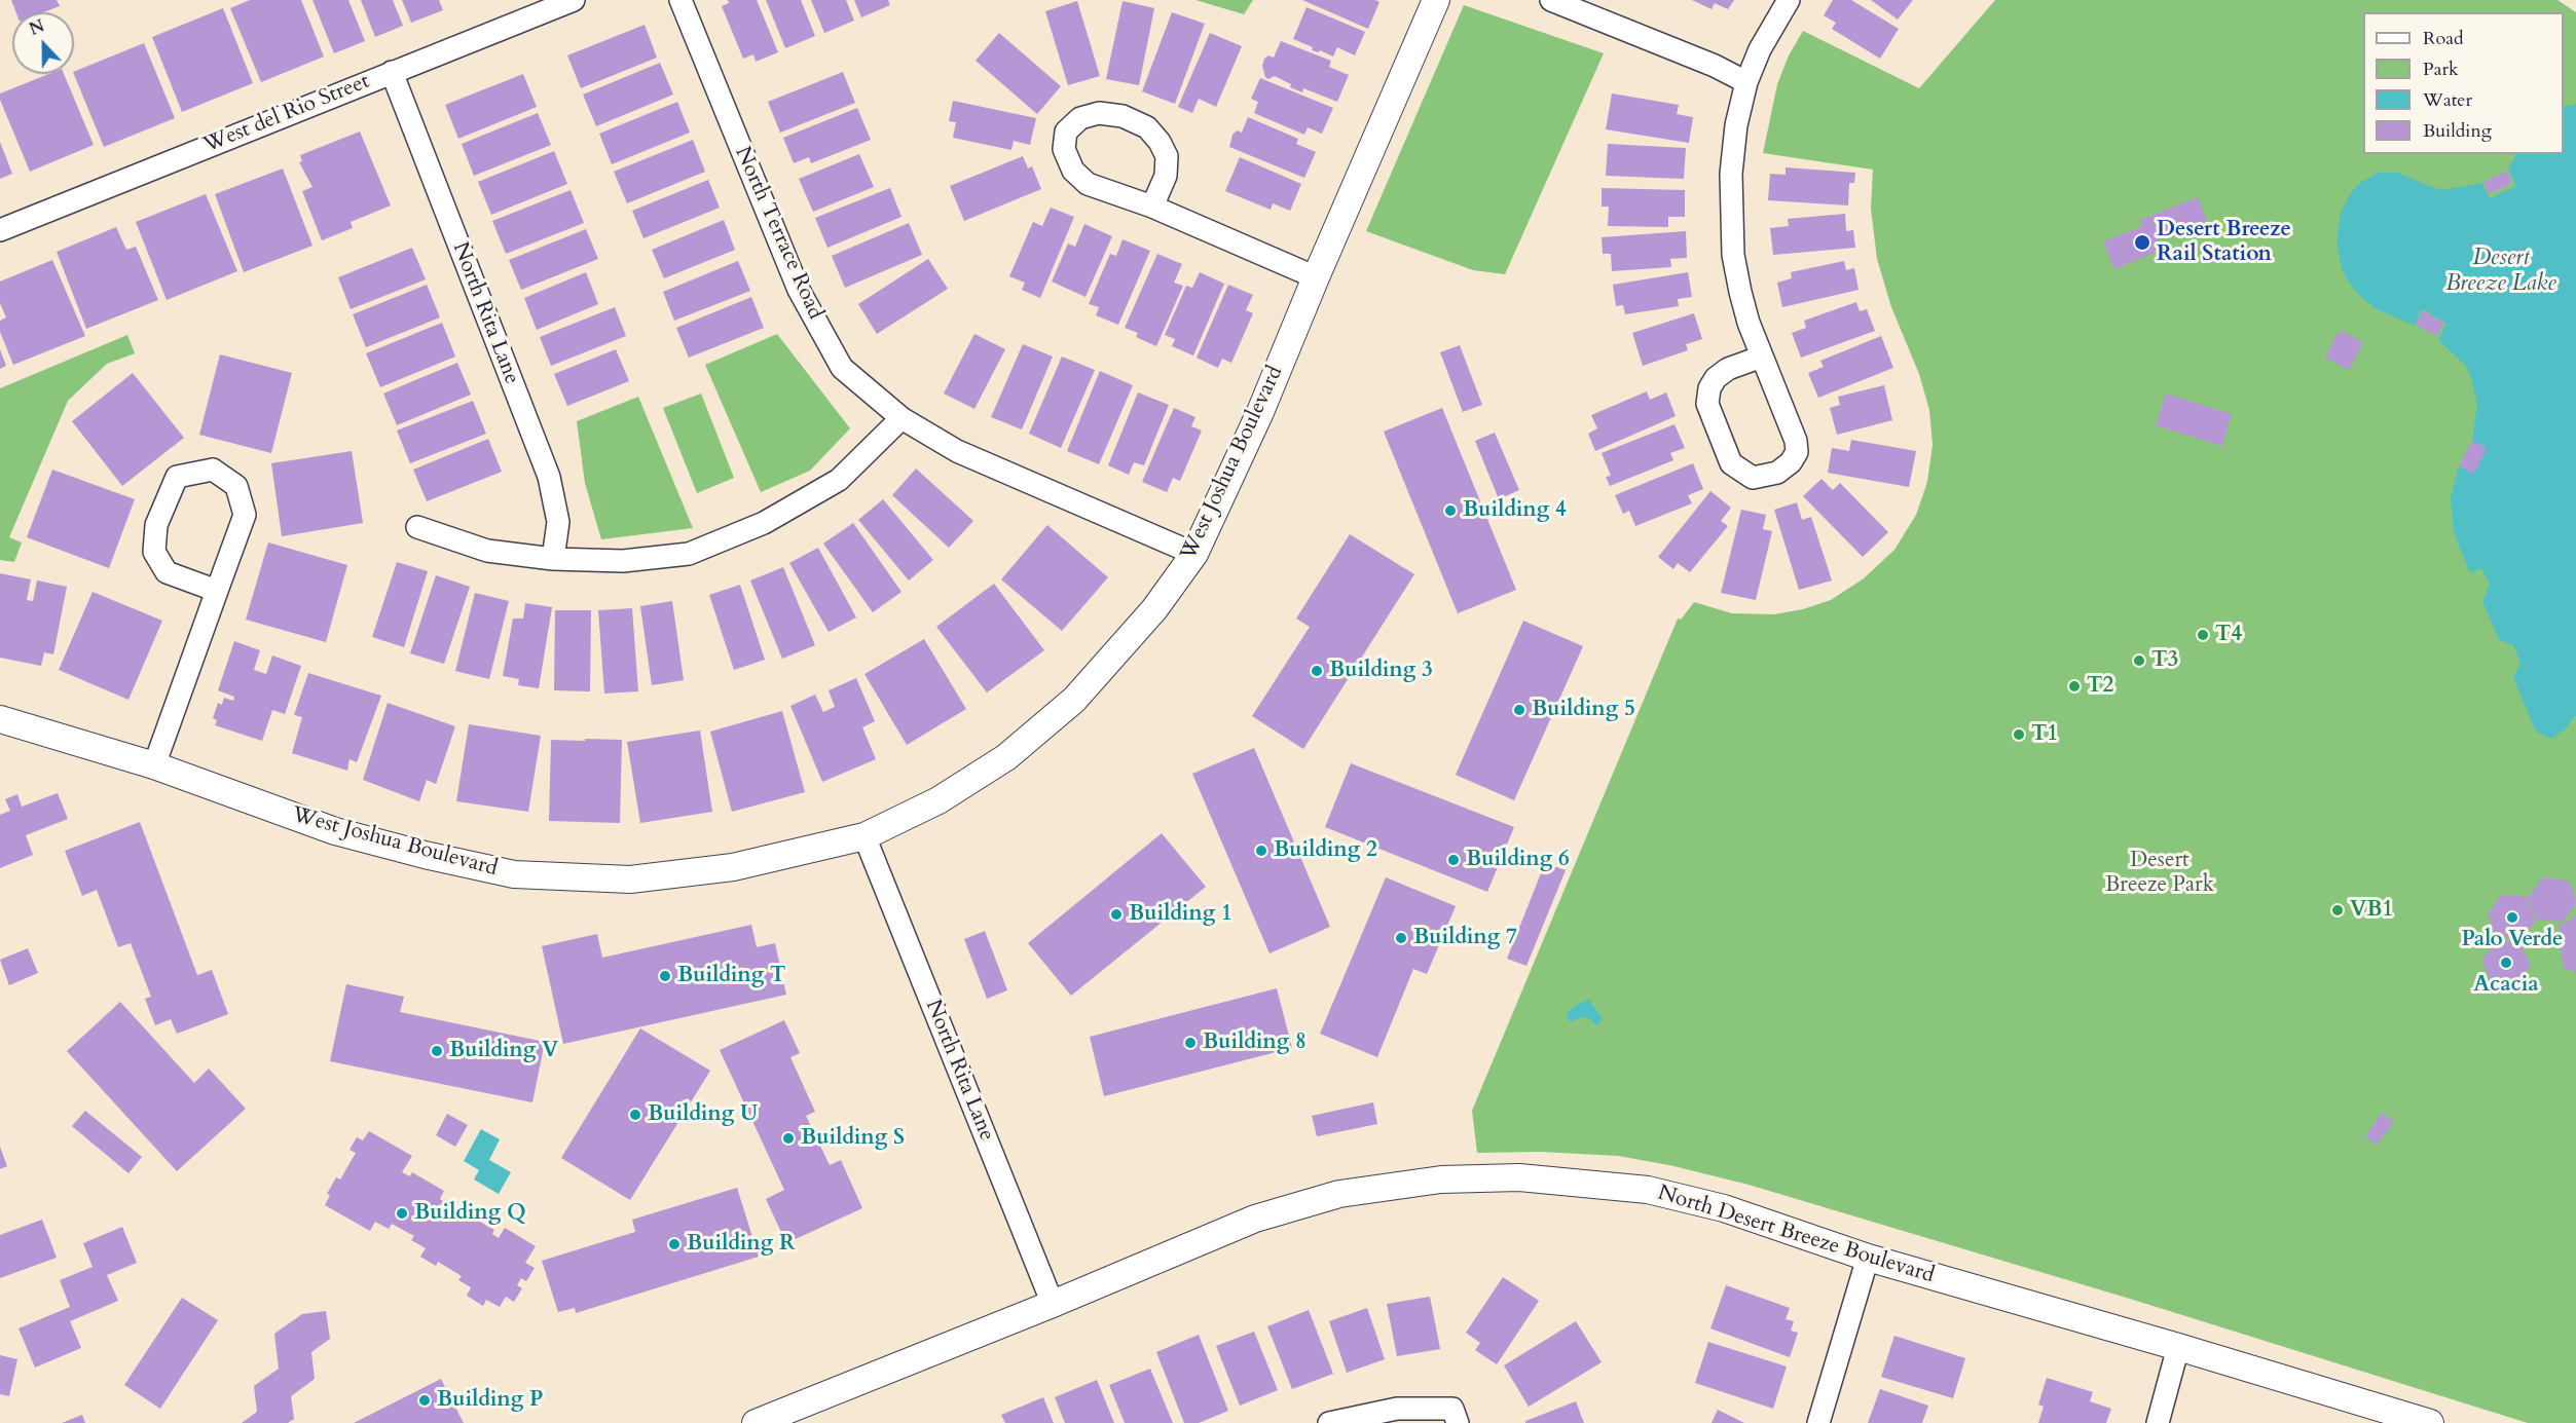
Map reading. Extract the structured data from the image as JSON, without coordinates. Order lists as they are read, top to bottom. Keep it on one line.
{"streets":{"street":["West del Rio Street","North Terrace Road","North Rita Lane","West Joshua Boulevard","North Desert Breeze Boulevard"]},"crossings":[["West del Rio Street","North Rita Lane"],["North Terrace Road","West Joshua Boulevard"],["North Rita Lane","West Joshua Boulevard"],["North Rita Lane","North Desert Breeze Boulevard"]],"water":["Desert Breeze Lake"],"parks":["Desert Breeze Park"],"places":["Desert Breeze Rail Station","Building 4","T4","T3","Building 3","T2","Building 5","T1","Building 2","Building 6","VB1","Building 1","Palo Verde","Building 7","Acacia","Building T","Building 8","Building V","Building U","Building S","Building Q","Building R","Building P"],"legend":["Road","Park","Water","Building"],"north":"top"}
